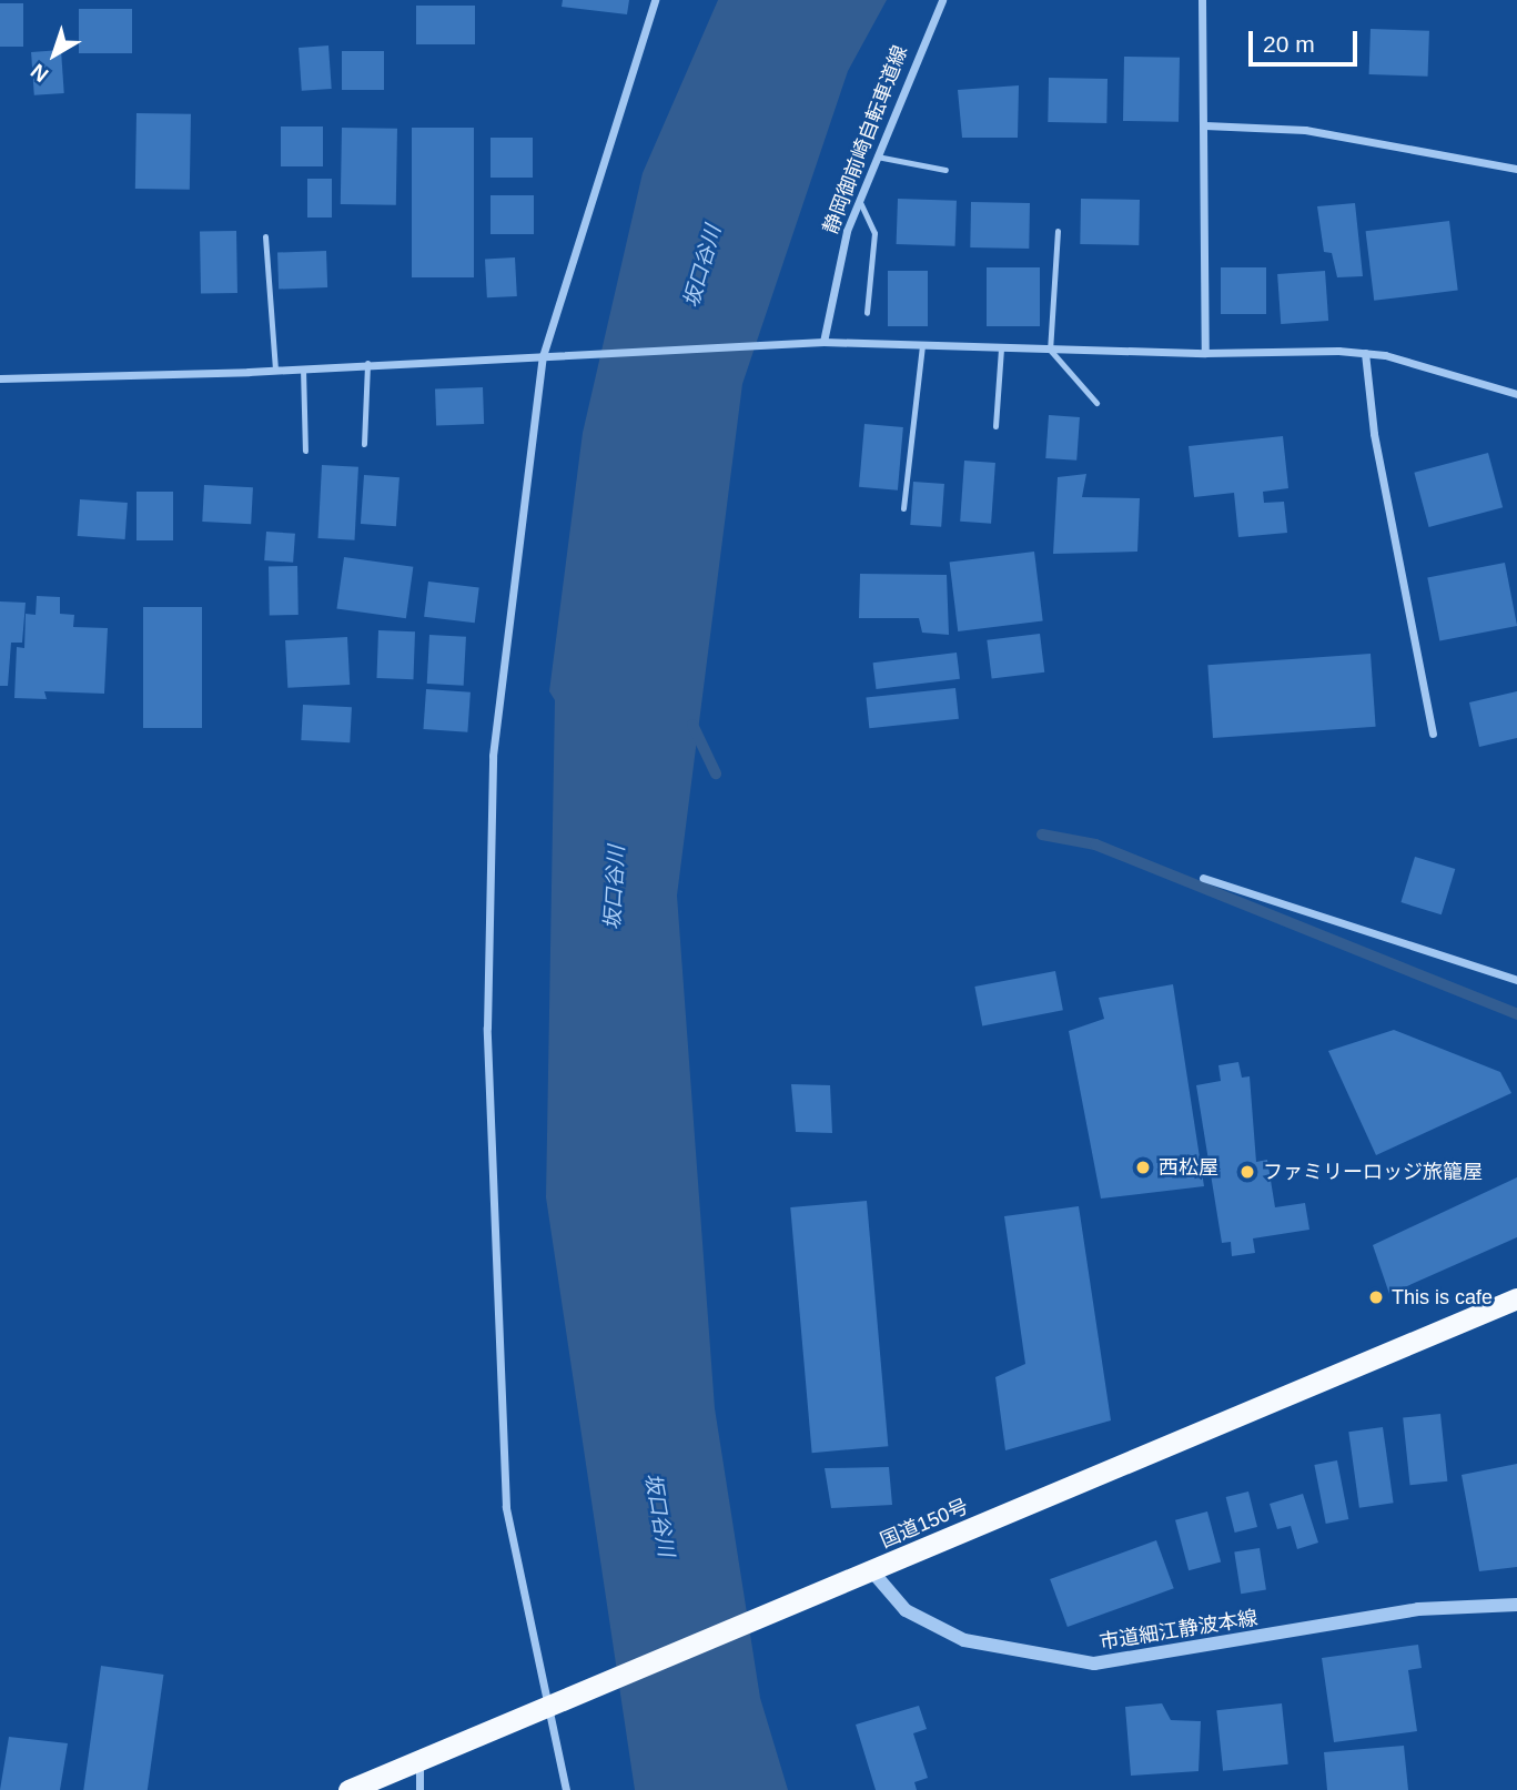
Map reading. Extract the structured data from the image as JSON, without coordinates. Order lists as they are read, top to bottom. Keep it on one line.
{"streets":{"highway":["国道150号"],"street":["静岡御前崎自転車道線","市道細江静波本線"]},"crossings":[["国道150号","市道細江静波本線"]],"water":["坂口谷川"],"places":["西松屋","ファミリーロッジ旅籠屋","This is cafe"],"scale_bar":"20 m","north":"bottom left"}
